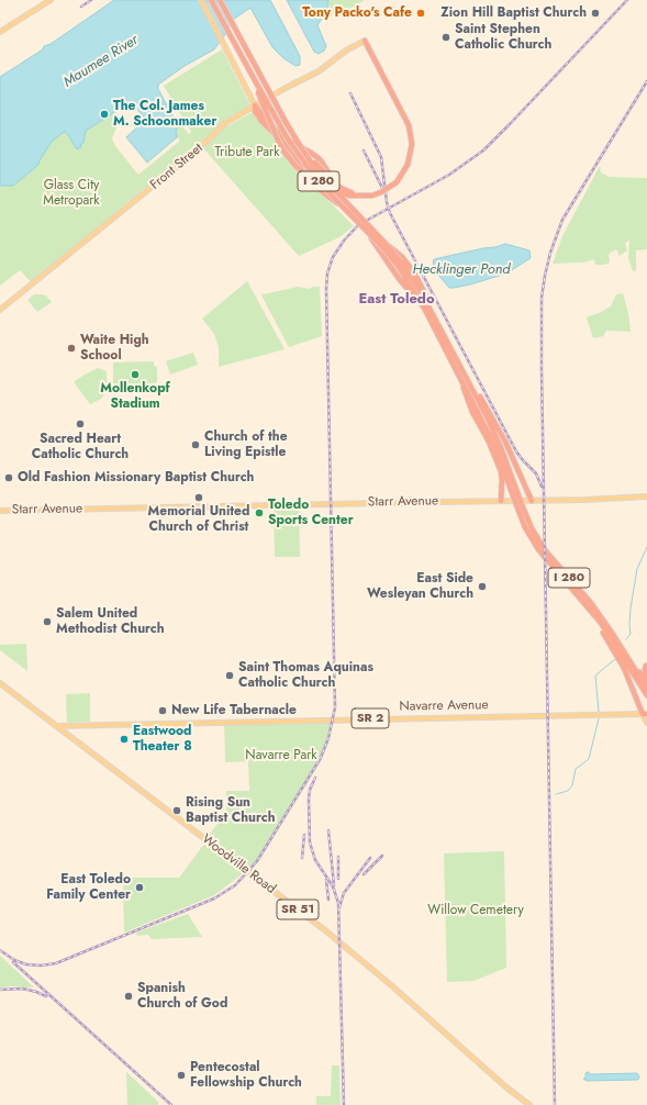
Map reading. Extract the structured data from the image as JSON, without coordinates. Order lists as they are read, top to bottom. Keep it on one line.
{"streets":{"highway":["I 280"],"main road":["Front Street","Starr Avenue","Navarre Avenue","SR 2","Woodville Road","SR 51"]},"crossings":[["Navarre Avenue","Woodville Road"]],"districts":["East Toledo"],"water":["Maumee River","Hecklinger Pond"],"parks":["Tribute Park","Glass City Metropark","Navarre Park","Willow Cemetery"],"places":["Tony Packo's Cafe","Zion Hill Baptist Church","Saint Stephen Catholic Church","The Col. James M. Schoonmaker","Waite High School","Mollenkopf Stadium","Sacred Heart Catholic Church","Church of the Living Epistle","Old Fashion Missionary Baptist Church","Memorial United Church of Christ","Toledo Sports Center","East Side Wesleyan Church","Salem United Methodist Church","Saint Thomas Aquinas Catholic Church","New Life Tabernacle","Eastwood Theater 8","Rising Sun Baptist Church","East Toledo Family Center","Spanish Church of God","Pentecostal Fellowship Church"]}
